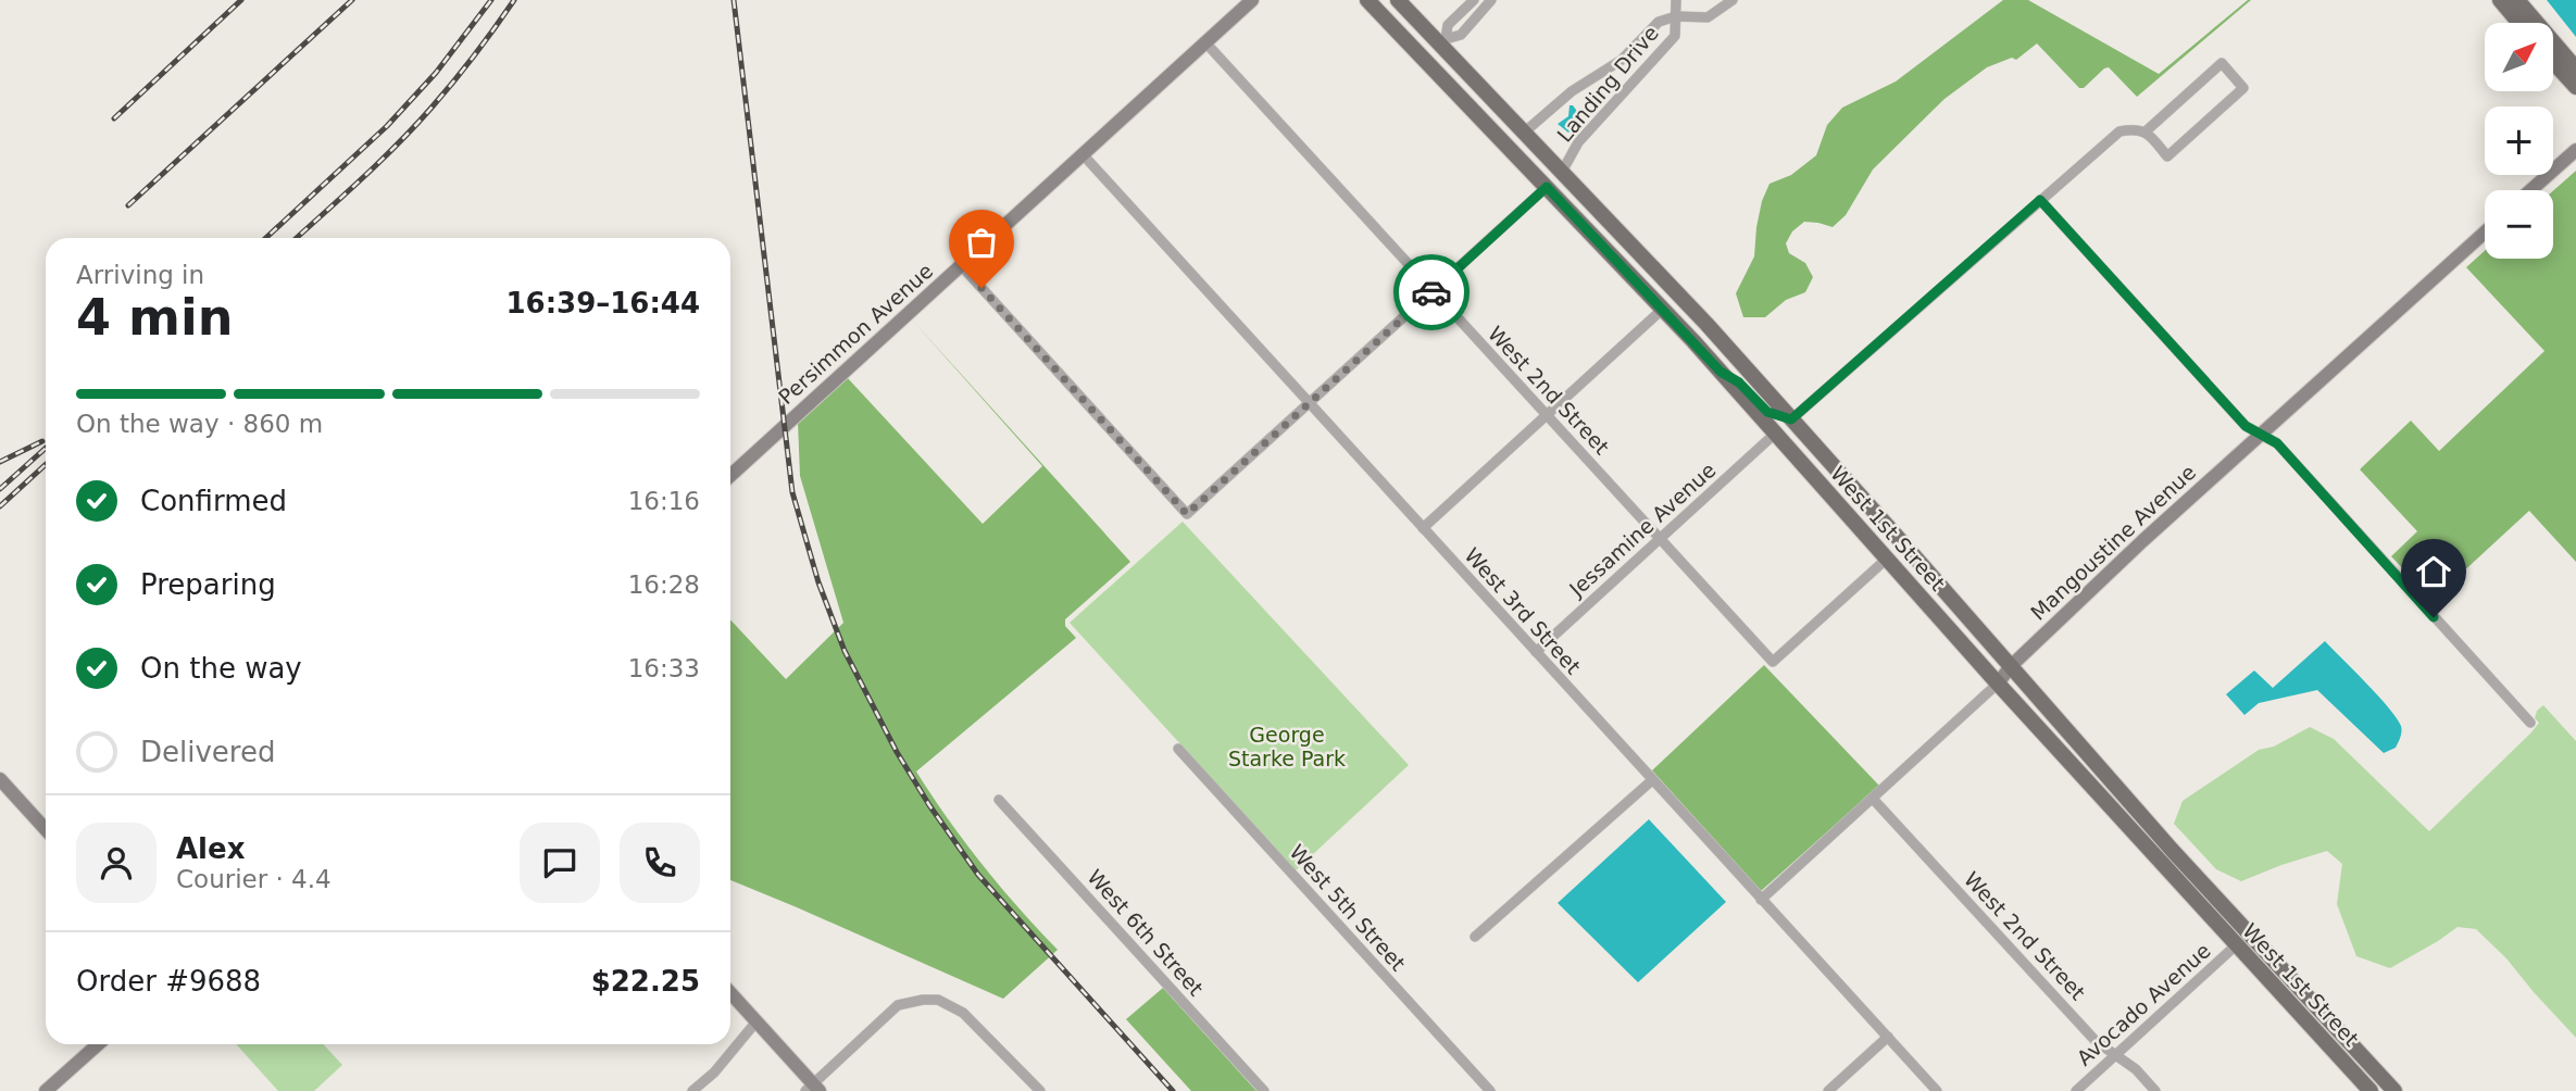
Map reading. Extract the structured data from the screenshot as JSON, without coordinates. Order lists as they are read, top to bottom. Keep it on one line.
{"streets":{"main road":["West 1st Street"],"street":["Landing Drive","Persimmon Avenue","West 2nd Street","Jessamine Avenue","Mangoustine Avenue","West 3rd Street","West 5th Street","West 6th Street","Avocado Avenue"]},"crossings":[["Landing Drive","West 1st Street"],["Persimmon Avenue","West 2nd Street"],["Persimmon Avenue","West 3rd Street"],["West 2nd Street","West 1st Street"],["West 2nd Street","Jessamine Avenue"],["West 2nd Street","Mangoustine Avenue"],["West 2nd Street","Avocado Avenue"],["West 1st Street","Jessamine Avenue"],["West 1st Street","Mangoustine Avenue"],["West 1st Street","Avocado Avenue"],["Jessamine Avenue","West 3rd Street"],["Mangoustine Avenue","West 3rd Street"]],"parks":["George Starke Park"],"north":"top right","page":{"map_buttons":["+","−"],"heading":["4 min","Arriving in","16:39–16:44"],"panel":["Alex","Courier · 4.4","Order #9688","$22.25"],"bar":"On the way · 860 m","list":[["Confirmed","16:16"],["Preparing","16:28"],["On the way","16:33"],"Delivered"]}}
